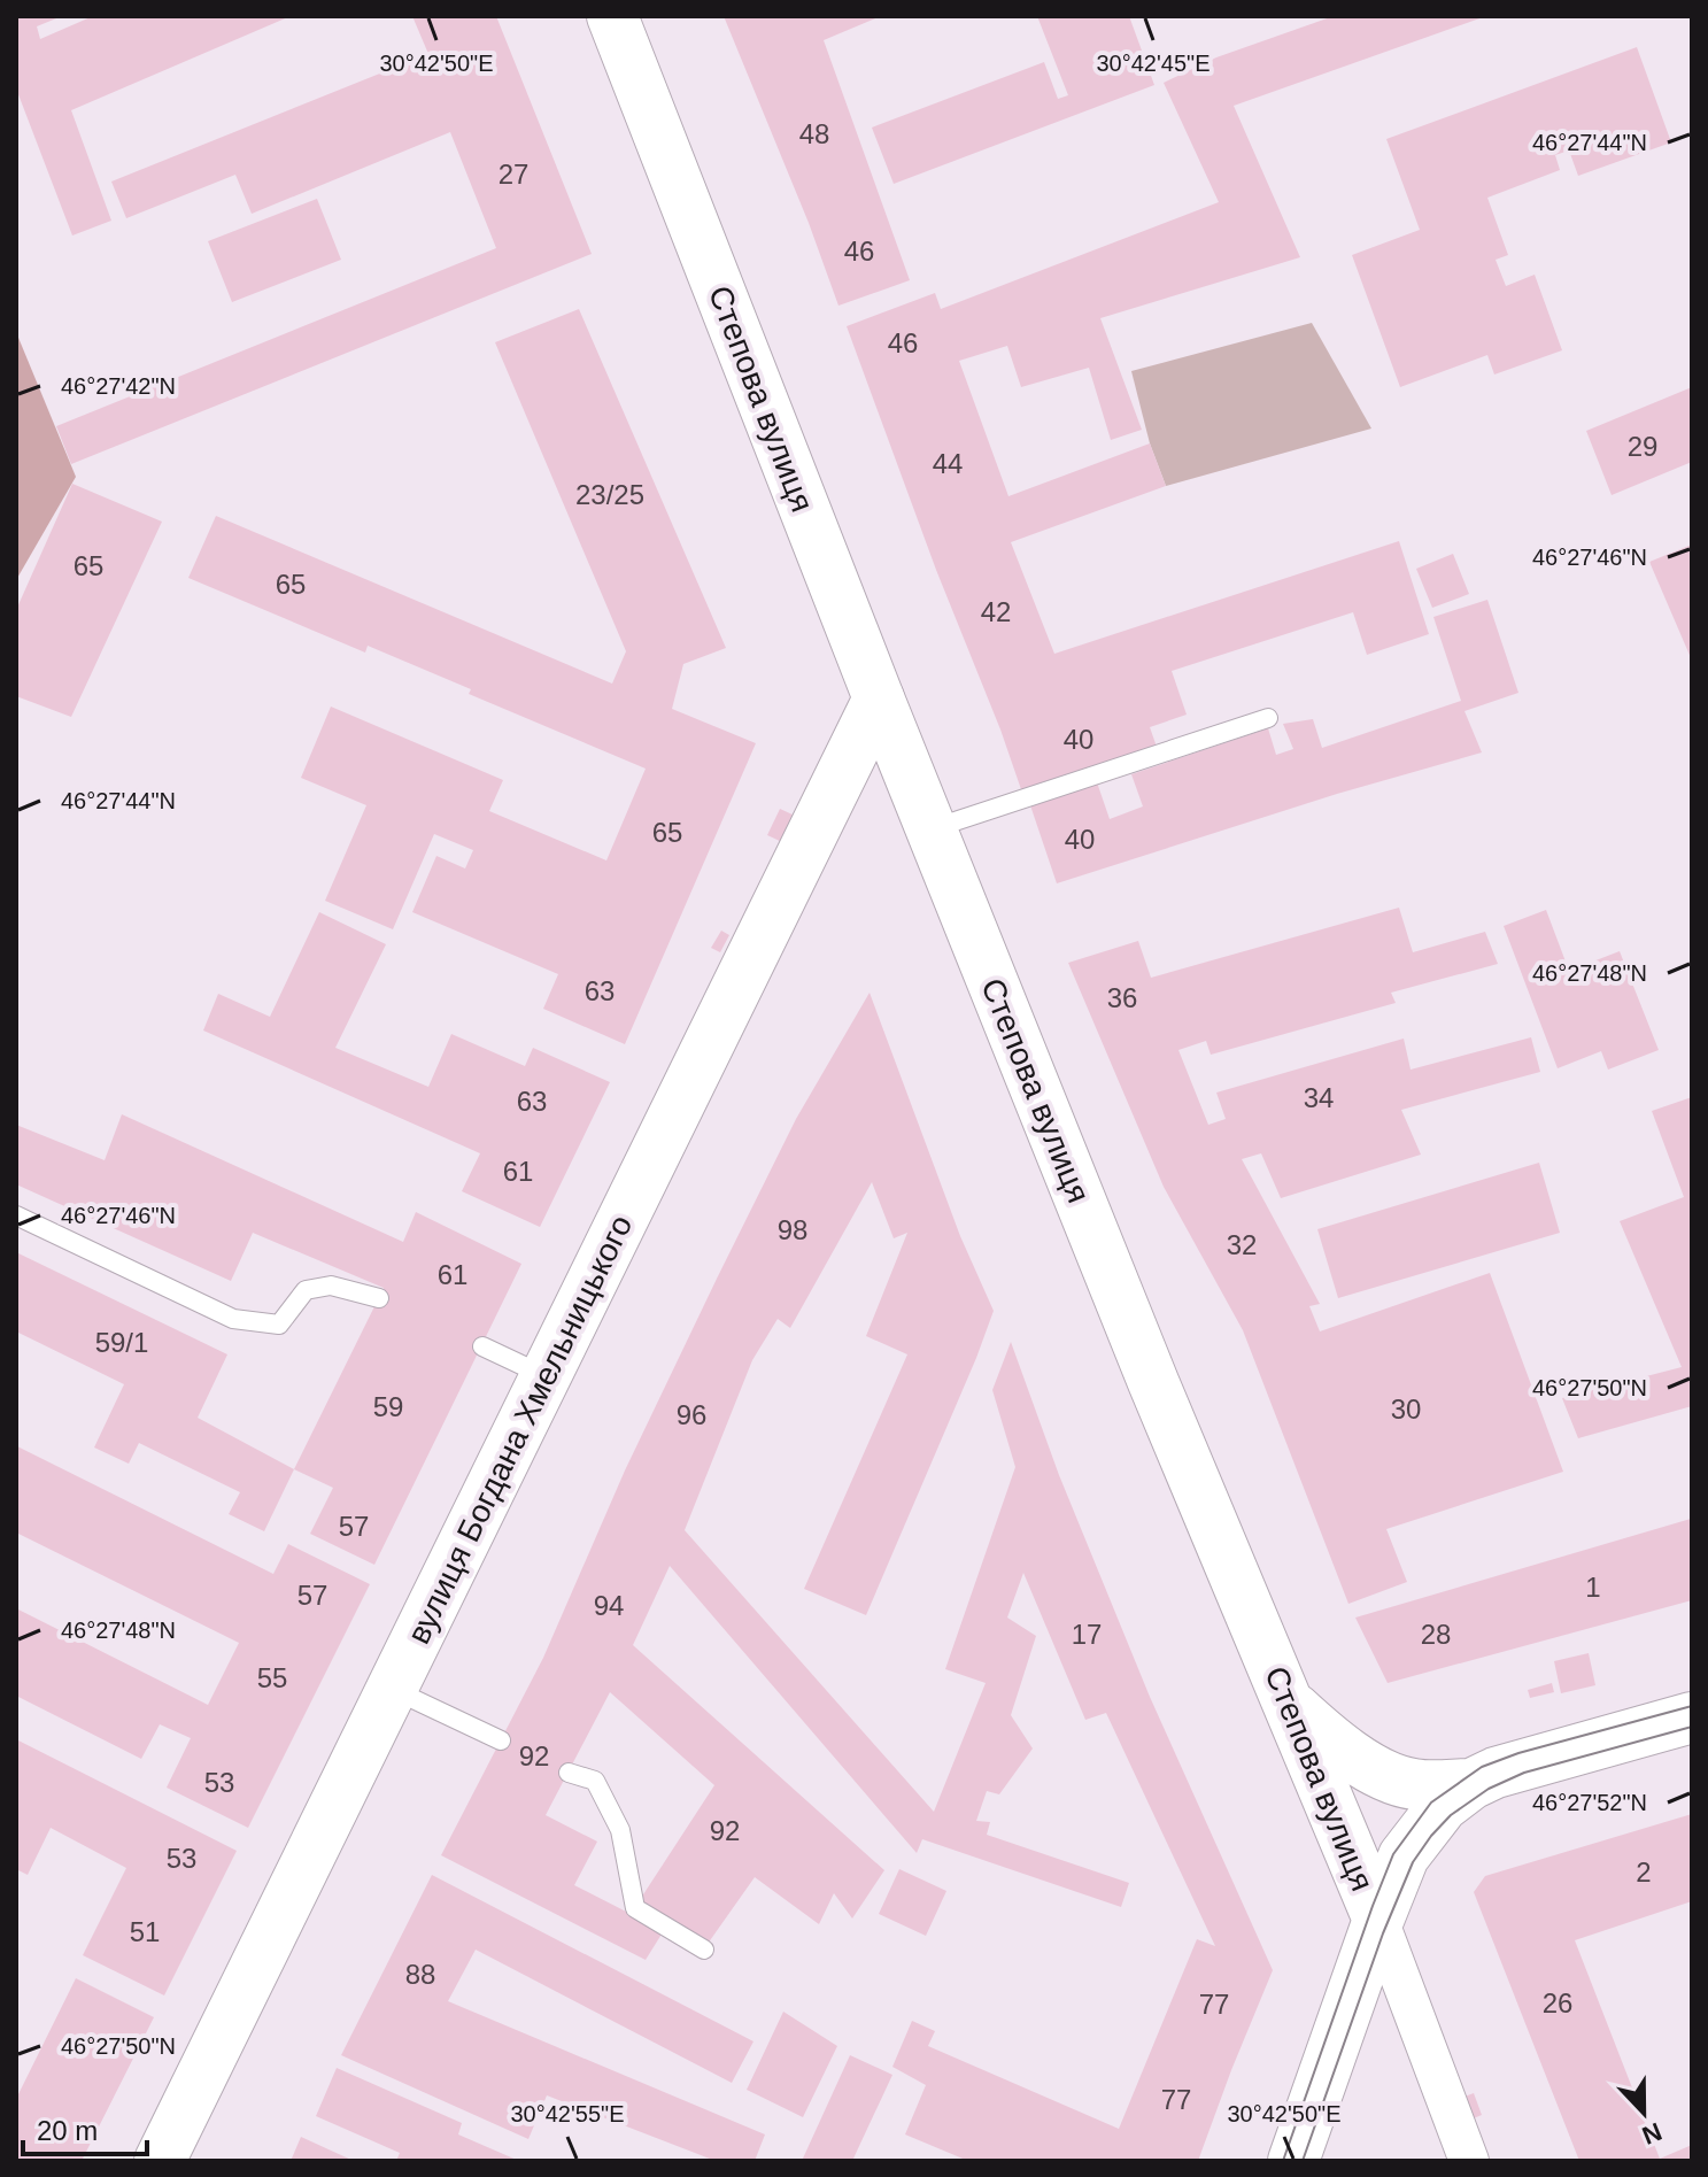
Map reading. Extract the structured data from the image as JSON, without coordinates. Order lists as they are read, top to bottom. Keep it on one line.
{"streets":{"main road":["Степова вулиця","вулиця Богдана Хмельницького"]},"crossings":[["Степова вулиця","вулиця Богдана Хмельницького"]],"house_numbers":["48","27","46","46","29","44","23/25","65","65","42","40","65","40","63","36","34","63","61","98","32","61","59/1","59","30","96","57","1","57","94","17","28","55","92","53","92","53","2","51","88","26","77","77"],"scale_bar":"20 m","north":"bottom","coordinates":["30°42'50\"E","30°42'45\"E","46°27'44\"N","46°27'42\"N","46°27'46\"N","46°27'48\"N","46°27'50\"N","46°27'52\"N","30°42'55\"E"]}
